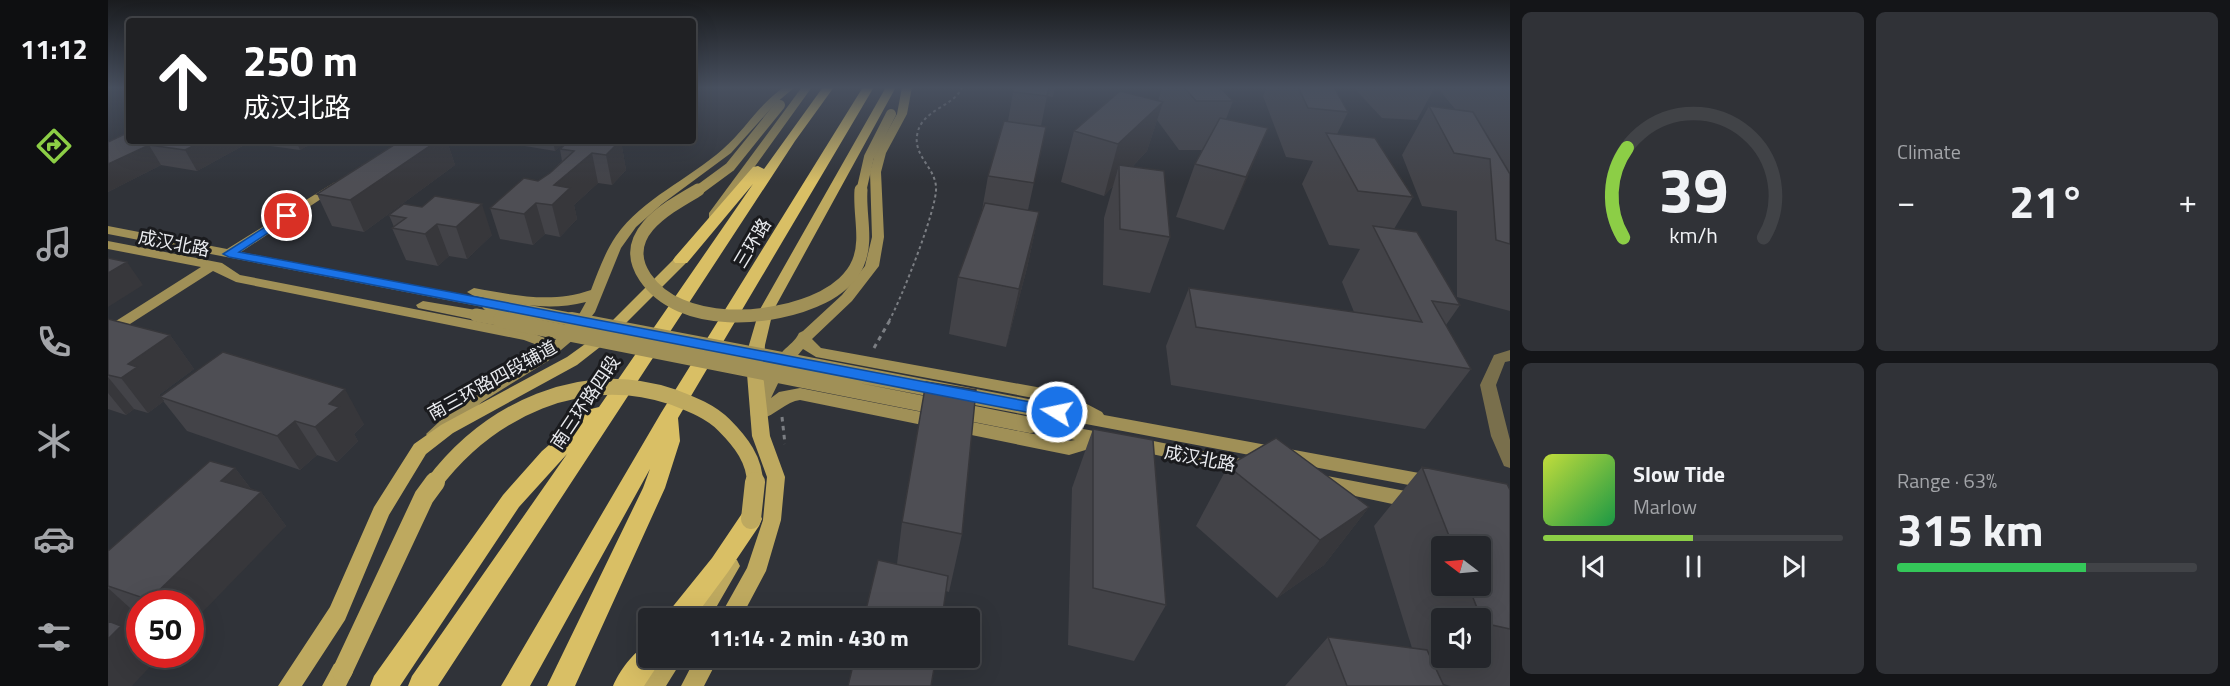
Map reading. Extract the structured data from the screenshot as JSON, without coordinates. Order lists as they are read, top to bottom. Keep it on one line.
{"streets":{"highway":["三环路","南三环路四段"],"main road":["成汉北路","南三环路四段辅道"]},"north":"left","page":{"tabs":"11:12","tile":["Climate",["Range · 63%","315 km"]],"turn":["250 m","成汉北路"],"heat":["−","21°","+"],"song":["Slow Tide","Marlow"],"limit":"50","trip":"11:14 · 2 min · 430 m","gauge":["39","km/h"]}}
